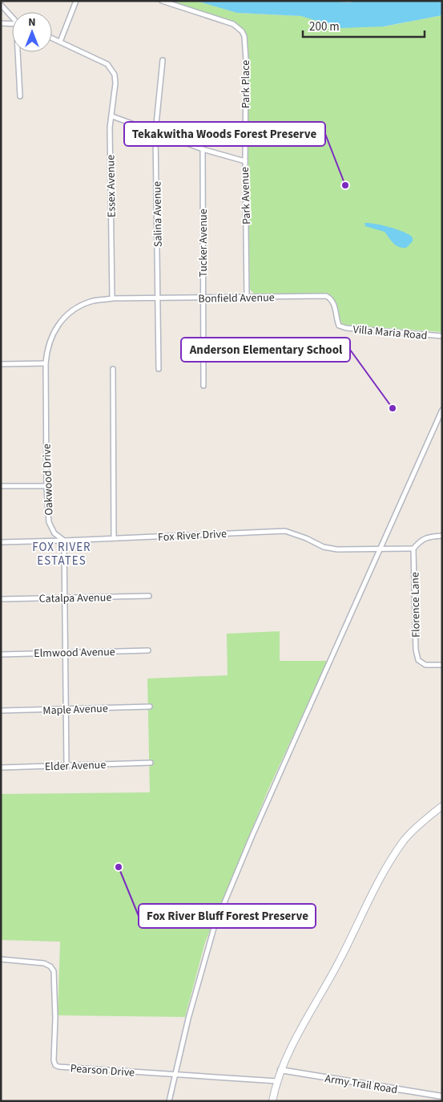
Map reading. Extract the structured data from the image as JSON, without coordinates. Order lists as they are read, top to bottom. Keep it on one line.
{"streets":{"street":["Park Place","Essex Avenue","Park Avenue","Salina Avenue","Tucker Avenue","Bonfield Avenue","Villa Maria Road","Oakwood Drive","Fox River Drive","Catalpa Avenue","Florence Lane","Elmwood Avenue","Maple Avenue","Elder Avenue","Pearson Drive","Army Trail Road"]},"crossings":[["Park Place","Park Avenue"],["Essex Avenue","Park Avenue"],["Essex Avenue","Bonfield Avenue"],["Essex Avenue","Oakwood Drive"],["Park Avenue","Salina Avenue"],["Park Avenue","Tucker Avenue"],["Park Avenue","Bonfield Avenue"],["Salina Avenue","Bonfield Avenue"],["Tucker Avenue","Bonfield Avenue"],["Bonfield Avenue","Villa Maria Road"],["Bonfield Avenue","Oakwood Drive"],["Oakwood Drive","Fox River Drive"],["Fox River Drive","Florence Lane"]],"districts":["FOX RIVER ESTATES"],"places":["Tekakwitha Woods Forest Preserve","Anderson Elementary School","Fox River Bluff Forest Preserve"],"scale_bar":"200 m","north":"top"}
